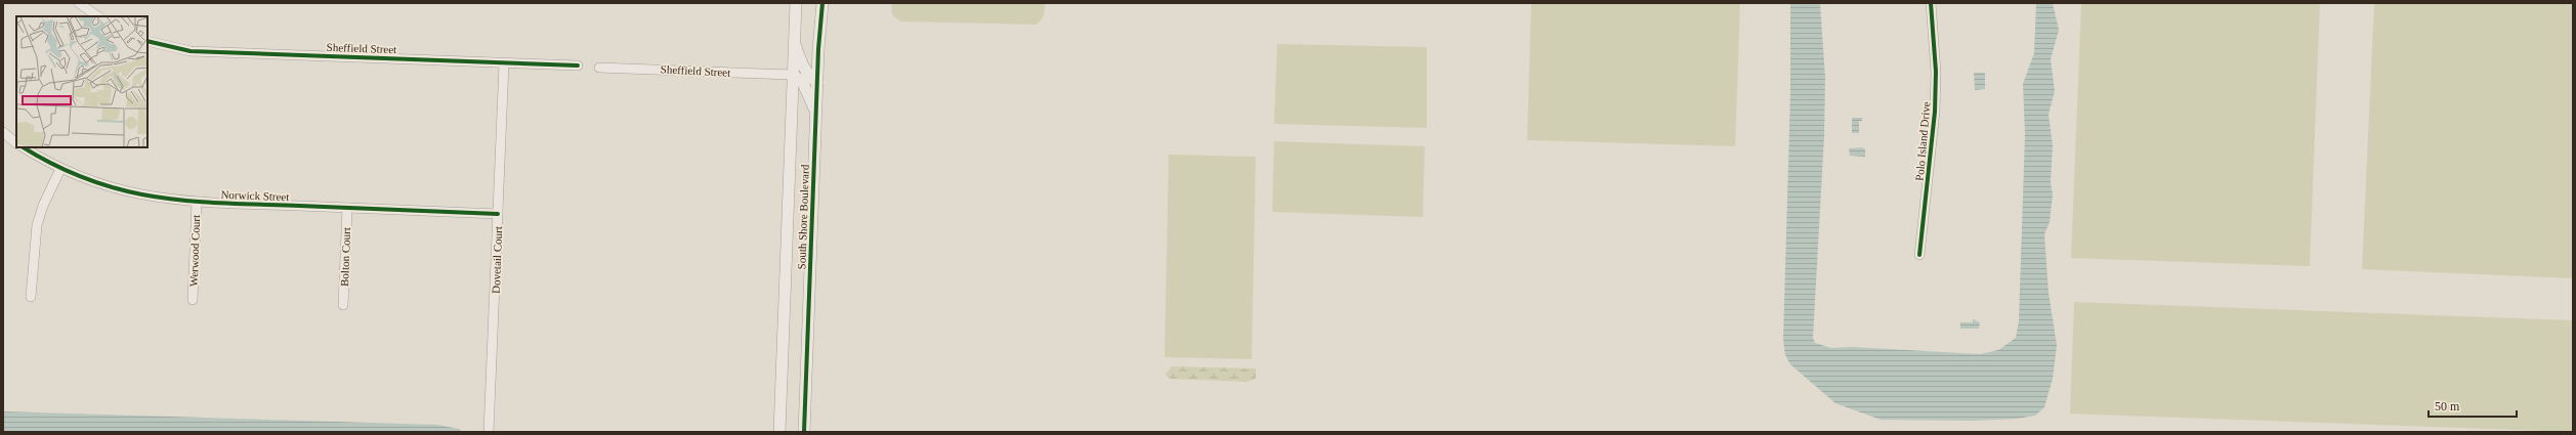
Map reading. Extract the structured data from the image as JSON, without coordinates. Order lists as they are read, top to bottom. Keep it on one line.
{"streets":{"street":["Sheffield Street","Polo Island Drive","Norwick Street","South Shore Boulevard","Werwood Court","Bolton Court","Dovetail Court"]},"crossings":[["Sheffield Street","South Shore Boulevard"],["Sheffield Street","Dovetail Court"],["Norwick Street","Werwood Court"],["Norwick Street","Bolton Court"],["Norwick Street","Dovetail Court"]],"scale_bar":"50 m"}
